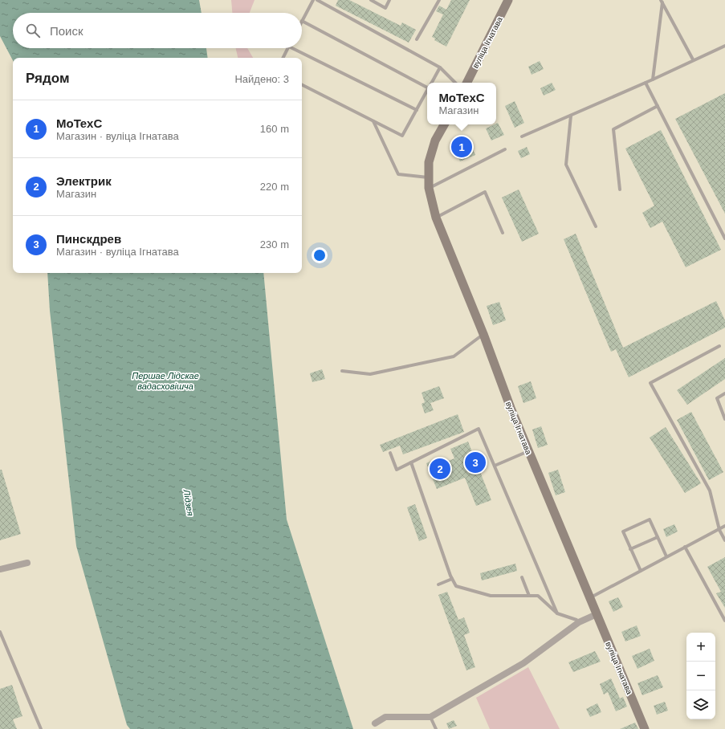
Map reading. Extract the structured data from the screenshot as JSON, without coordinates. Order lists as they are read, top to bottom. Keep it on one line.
{"streets":{"street":["вуліца Ігнатава"]},"water":["Першае Лідскае вадасховішча","Лідзея"],"page":{"search":"Поиск","heading":["Рядом","Найдено: 3"],"popup":["MoTexC","Магазин"],"list":[{"mark":"1","name":"MoTexC","note":"Магазин · вуліца Ігнатава","value":"160 m"},{"mark":"2","name":"Электрик","note":"Магазин","value":"220 m"},{"mark":"3","name":"Пинскдрев","note":"Магазин · вуліца Ігнатава","value":"230 m"}],"pins":["1","3","2"],"map_buttons":["+","−"]}}
